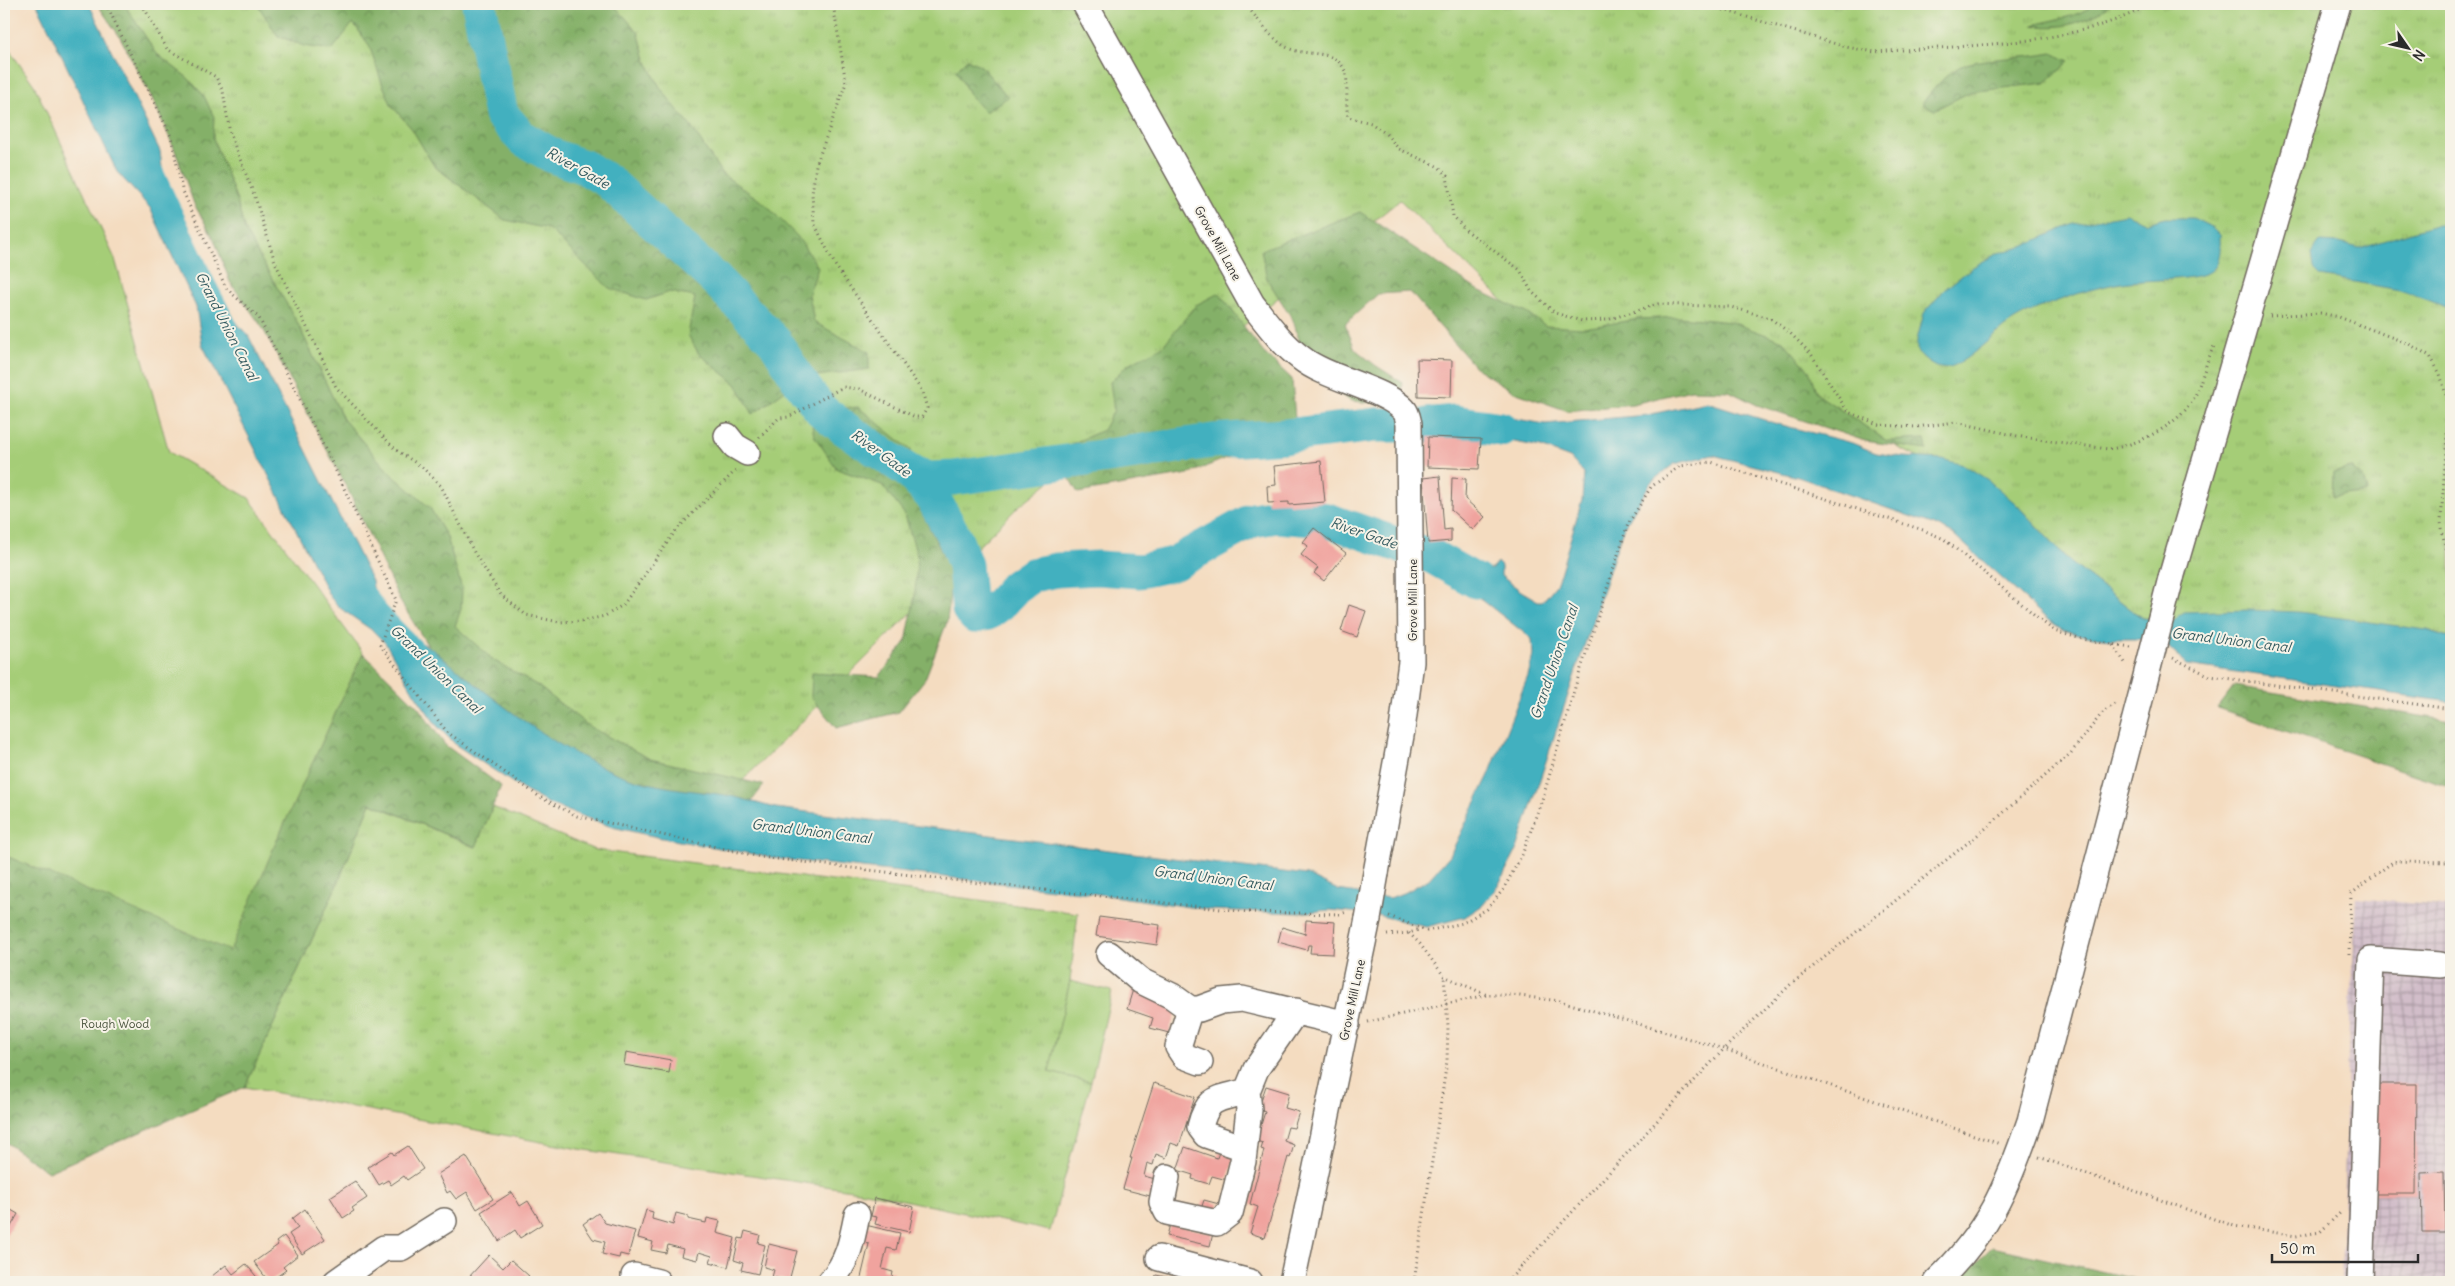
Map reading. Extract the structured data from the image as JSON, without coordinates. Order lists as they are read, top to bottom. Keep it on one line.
{"streets":{"street":["Grove Mill Lane"]},"water":["River Gade","Grand Union Canal"],"parks":["Rough Wood"],"scale_bar":"50 m","north":"bottom right"}
